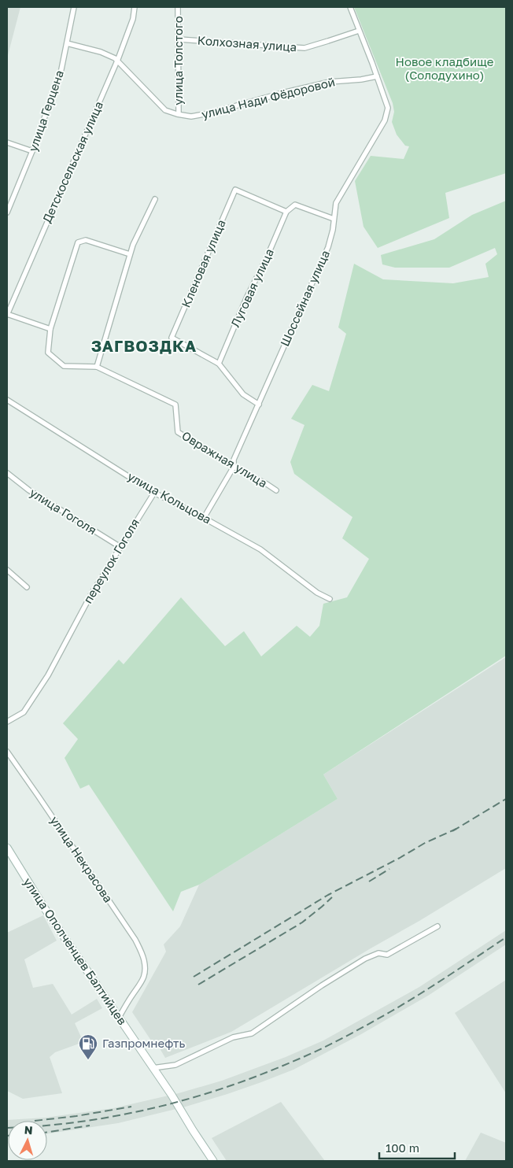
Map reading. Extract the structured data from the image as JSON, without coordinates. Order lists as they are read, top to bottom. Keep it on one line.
{"streets":{"main road":["улица Ополченцев Балтийцев"],"street":["Колхозная улица","улица Толстого","улица Нади Фёдоровой","улица Герцена","Детскосельская улица","Кленовая улица","Луговая улица","Шоссейная улица","Овражная улица","улица Кольцова","улица Гоголя","переулок Гоголя","улица Некрасова"]},"crossings":[["Колхозная улица","улица Толстого"],["Колхозная улица","Шоссейная улица"],["улица Толстого","улица Нади Фёдоровой"],["улица Нади Фёдоровой","улица Герцена"],["улица Нади Фёдоровой","Детскосельская улица"],["улица Нади Фёдоровой","Шоссейная улица"],["Кленовая улица","Луговая улица"],["Шоссейная улица","Овражная улица"],["Шоссейная улица","улица Кольцова"],["улица Кольцова","переулок Гоголя"],["улица Гоголя","переулок Гоголя"],["улица Некрасова","улица Ополченцев Балтийцев"]],"districts":["ЗАГВОЗДКА"],"parks":["Новое кладбище (Солодухино)"],"places":{"fuel station":["Газпромнефть"]},"scale_bar":"100 m","north":"top"}
